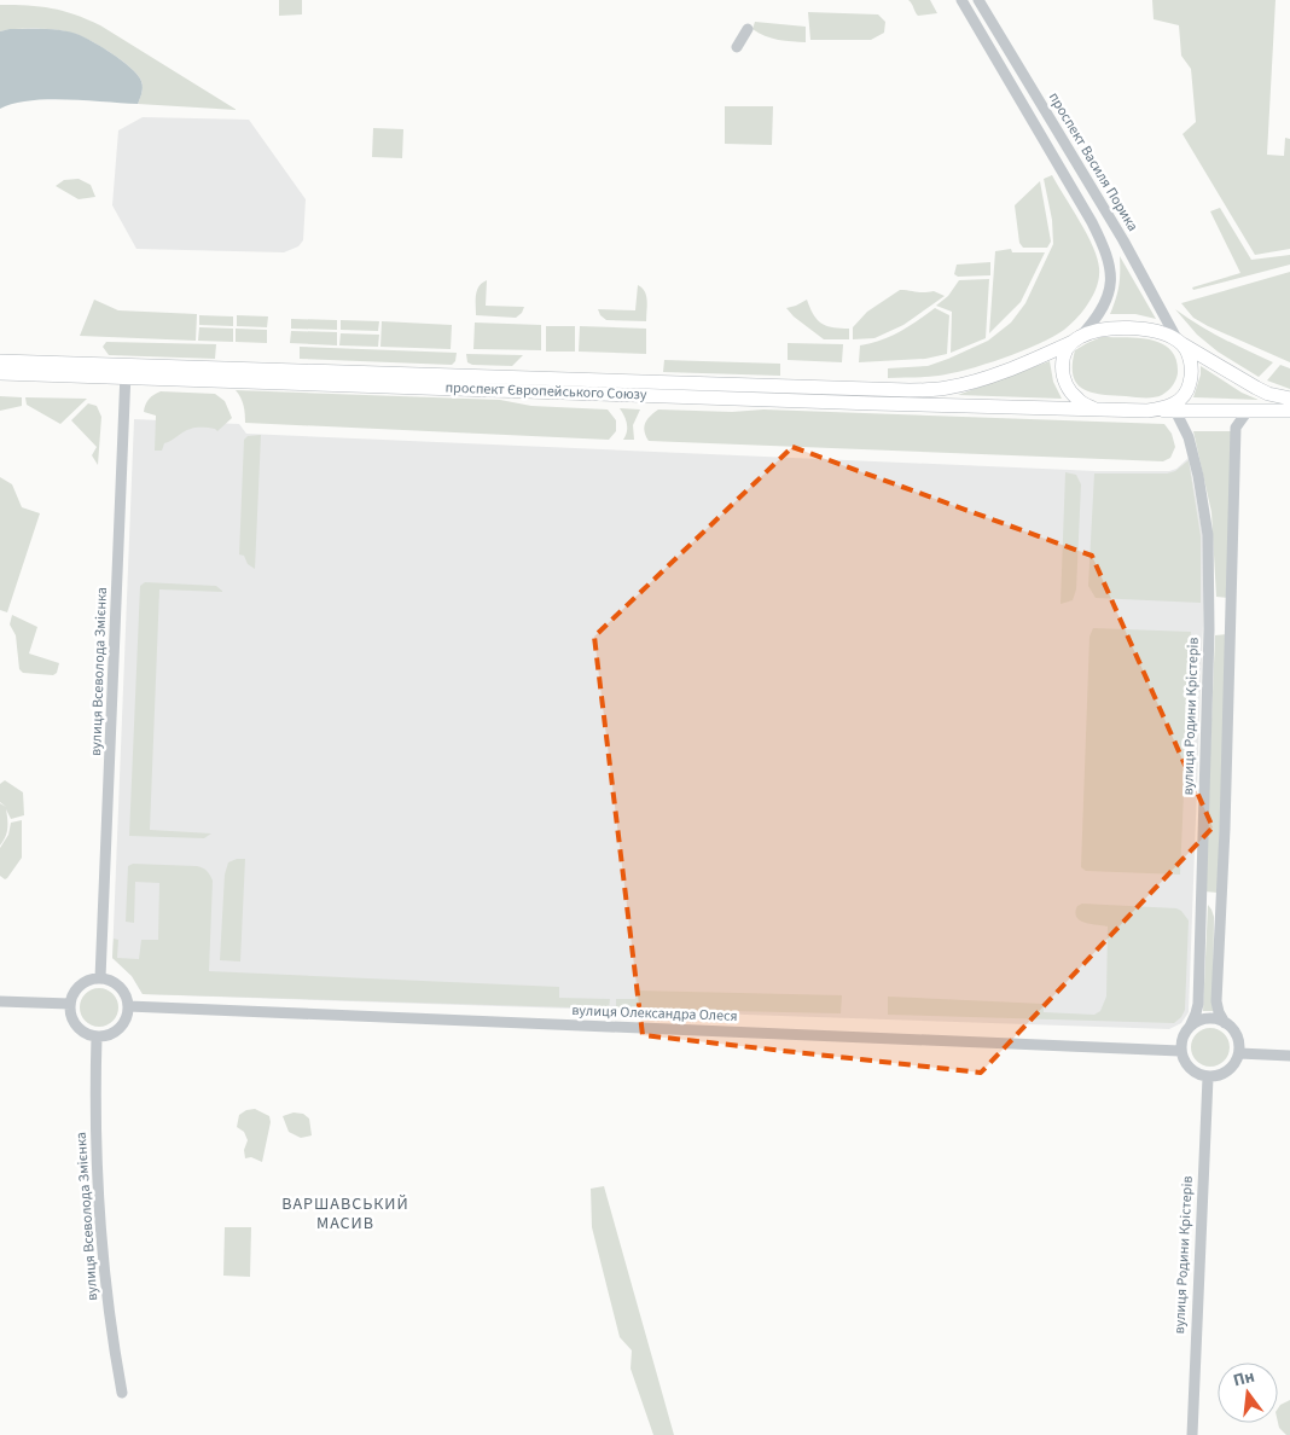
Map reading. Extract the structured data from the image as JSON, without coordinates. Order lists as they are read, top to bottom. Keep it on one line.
{"streets":{"main road":["проспект Європейського Союзу"],"street":["проспект Василя Порика","вулиця Всеволода Змієнка","вулиця Родини Крістерів","вулиця Олександра Олеся"]},"crossings":[["проспект Василя Порика","проспект Європейського Союзу"],["проспект Європейського Союзу","вулиця Всеволода Змієнка"],["вулиця Всеволода Змієнка","вулиця Олександра Олеся"],["вулиця Родини Крістерів","вулиця Олександра Олеся"]],"districts":["ВАРШАВСЬКИЙ МАСИВ"],"north":"top"}
